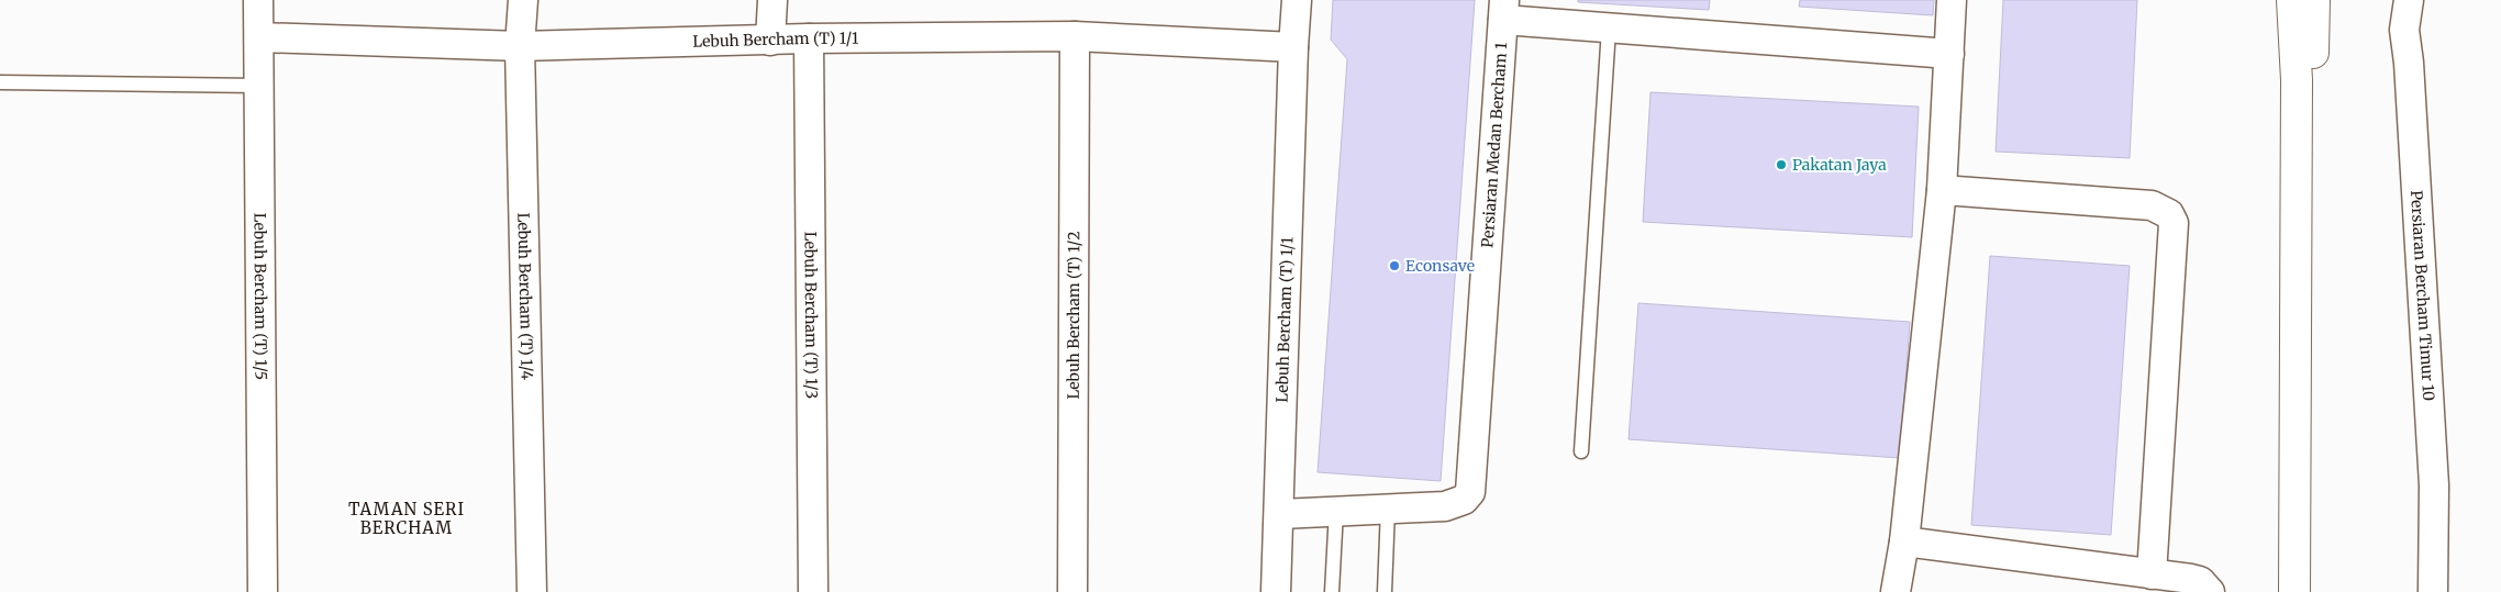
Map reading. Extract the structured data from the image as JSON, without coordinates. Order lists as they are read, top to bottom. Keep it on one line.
{"streets":{"street":["Lebuh Bercham (T) 1/1","Persiaran Medan Bercham 1","Lebuh Bercham (T) 1/5","Lebuh Bercham (T) 1/4","Persiaran Bercham Timur 10","Lebuh Bercham (T) 1/2","Lebuh Bercham (T) 1/3"]},"crossings":[["Lebuh Bercham (T) 1/1","Persiaran Medan Bercham 1"],["Lebuh Bercham (T) 1/1","Lebuh Bercham (T) 1/5"],["Lebuh Bercham (T) 1/1","Lebuh Bercham (T) 1/4"],["Lebuh Bercham (T) 1/1","Lebuh Bercham (T) 1/2"],["Lebuh Bercham (T) 1/1","Lebuh Bercham (T) 1/3"]],"districts":["TAMAN SERI BERCHAM"],"places":["Pakatan Jaya","Econsave"]}
